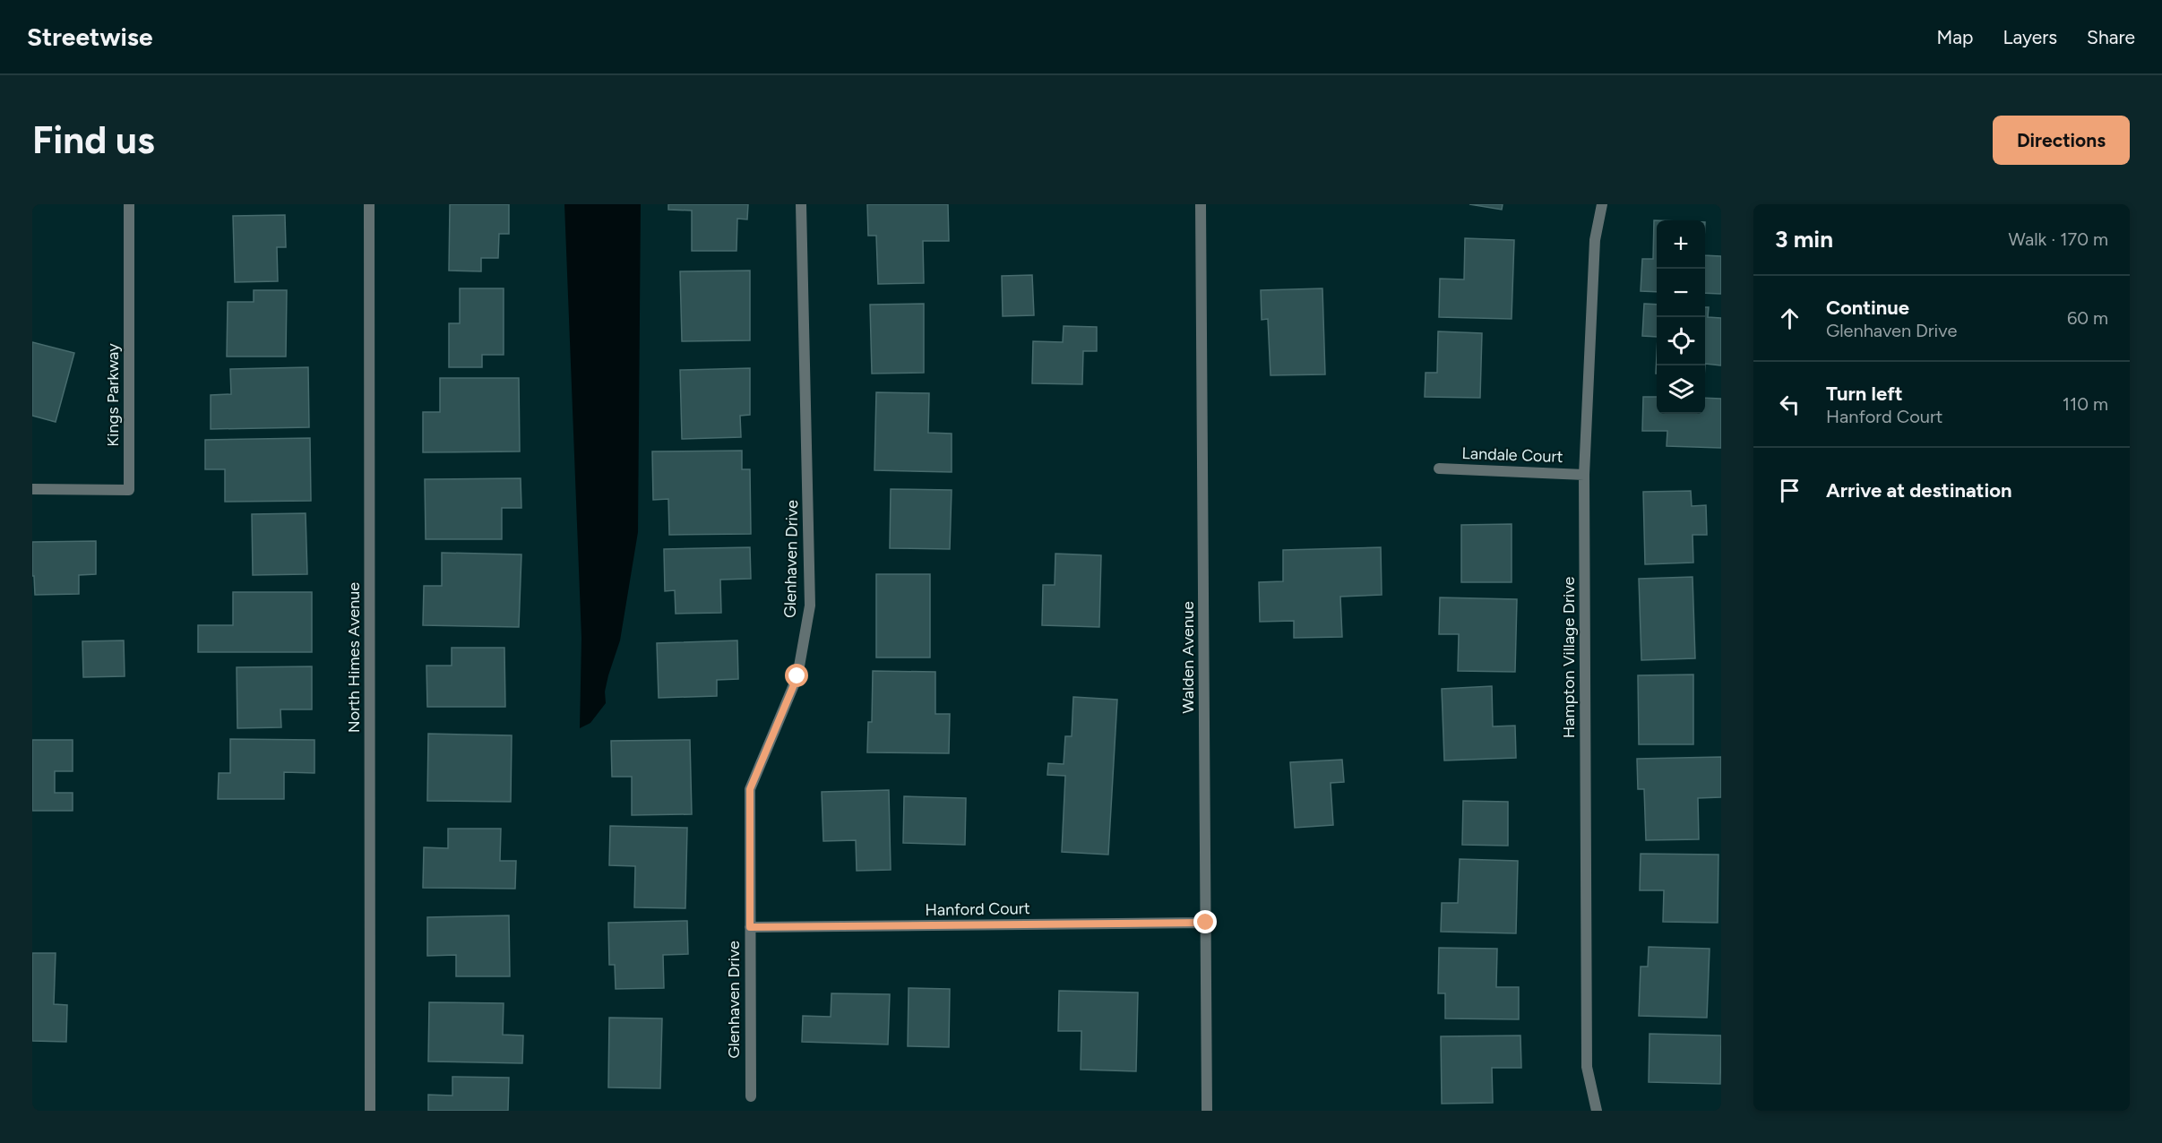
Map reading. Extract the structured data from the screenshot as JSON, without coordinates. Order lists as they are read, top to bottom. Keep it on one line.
{"streets":{"street":["Kings Parkway","Landale Court","Glenhaven Drive","North Himes Avenue","Walden Avenue","Hampton Village Drive","Hanford Court"]},"crossings":[["Landale Court","Hampton Village Drive"],["Glenhaven Drive","Hanford Court"],["Walden Avenue","Hanford Court"]],"page":{"header":"Streetwise","nav":["Map","Layers","Share"],"buttons":"Directions","title":"Find us","heading":["3 min","Walk · 170 m"],"map_buttons":["+","−"],"list":[["Continue","Glenhaven Drive","60 m"],["Turn left","Hanford Court","110 m"],"Arrive at destination"]}}
